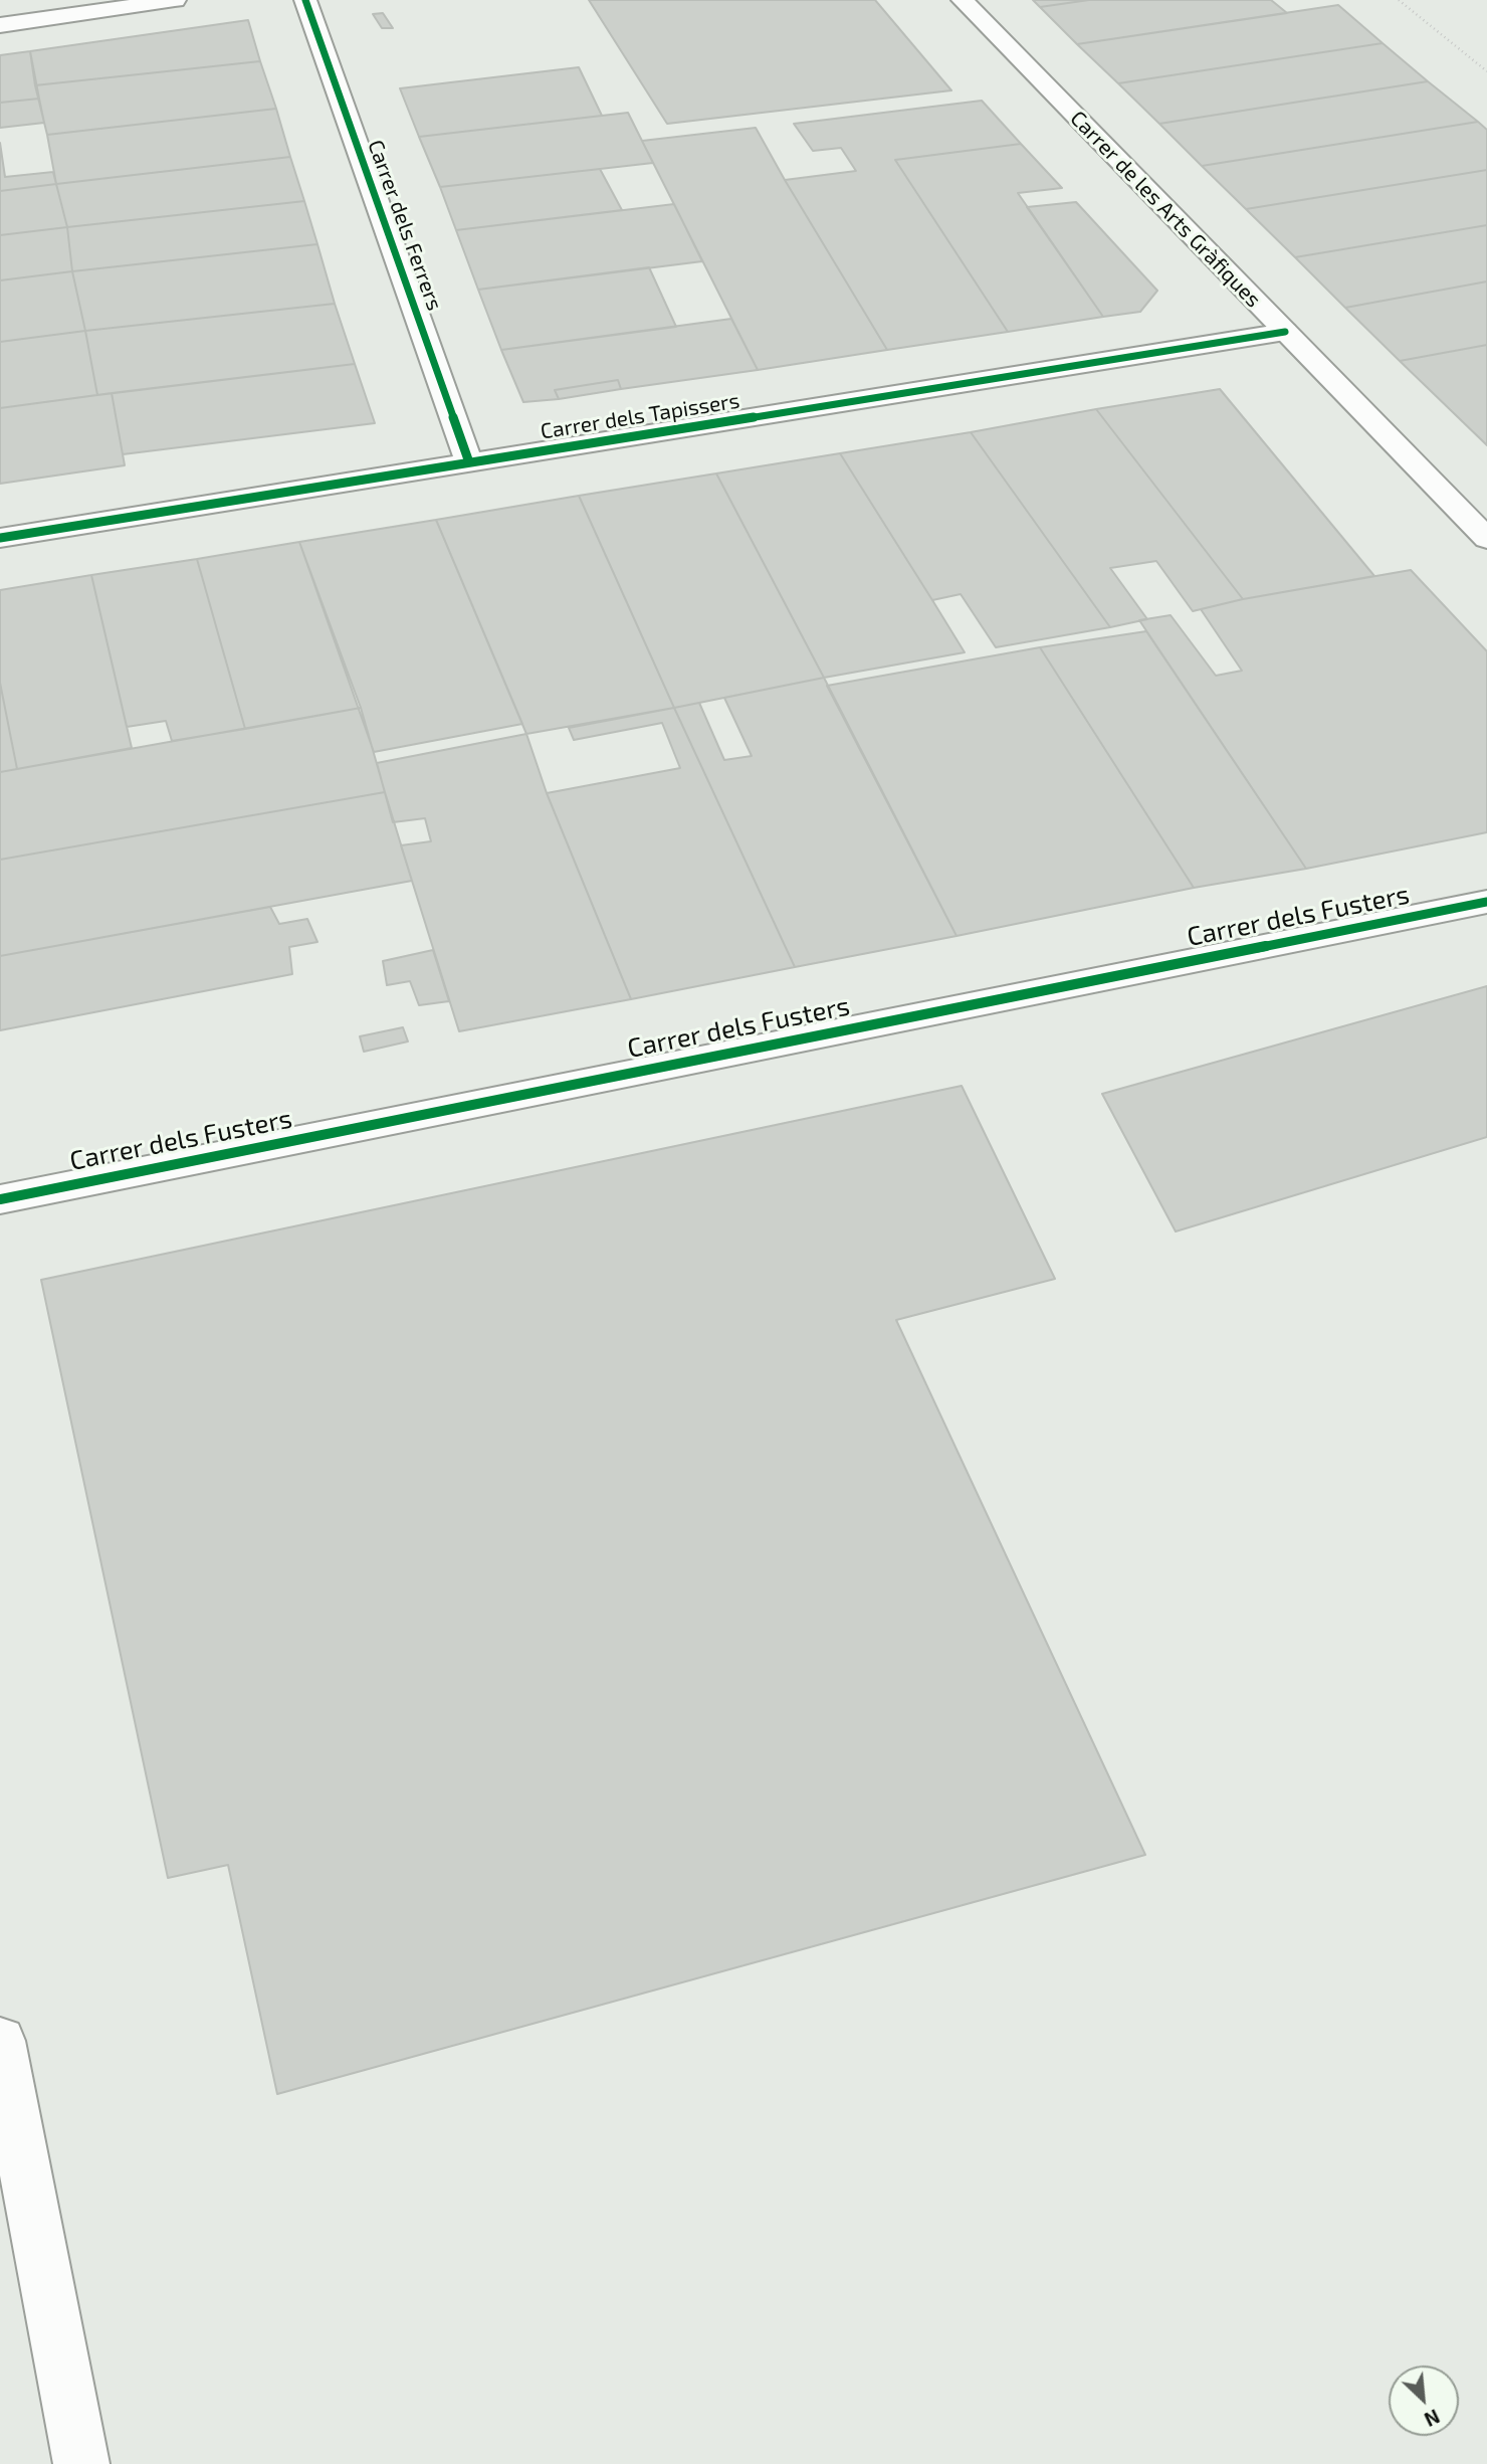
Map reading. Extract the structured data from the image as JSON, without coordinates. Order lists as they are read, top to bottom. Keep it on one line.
{"streets":{"street":["Carrer de les Arts Gràfiques","Carrer dels Ferrers","Carrer dels Tapissers","Carrer dels Fusters"]},"crossings":[["Carrer de les Arts Gràfiques","Carrer dels Tapissers"],["Carrer dels Ferrers","Carrer dels Tapissers"]],"north":"bottom right"}
